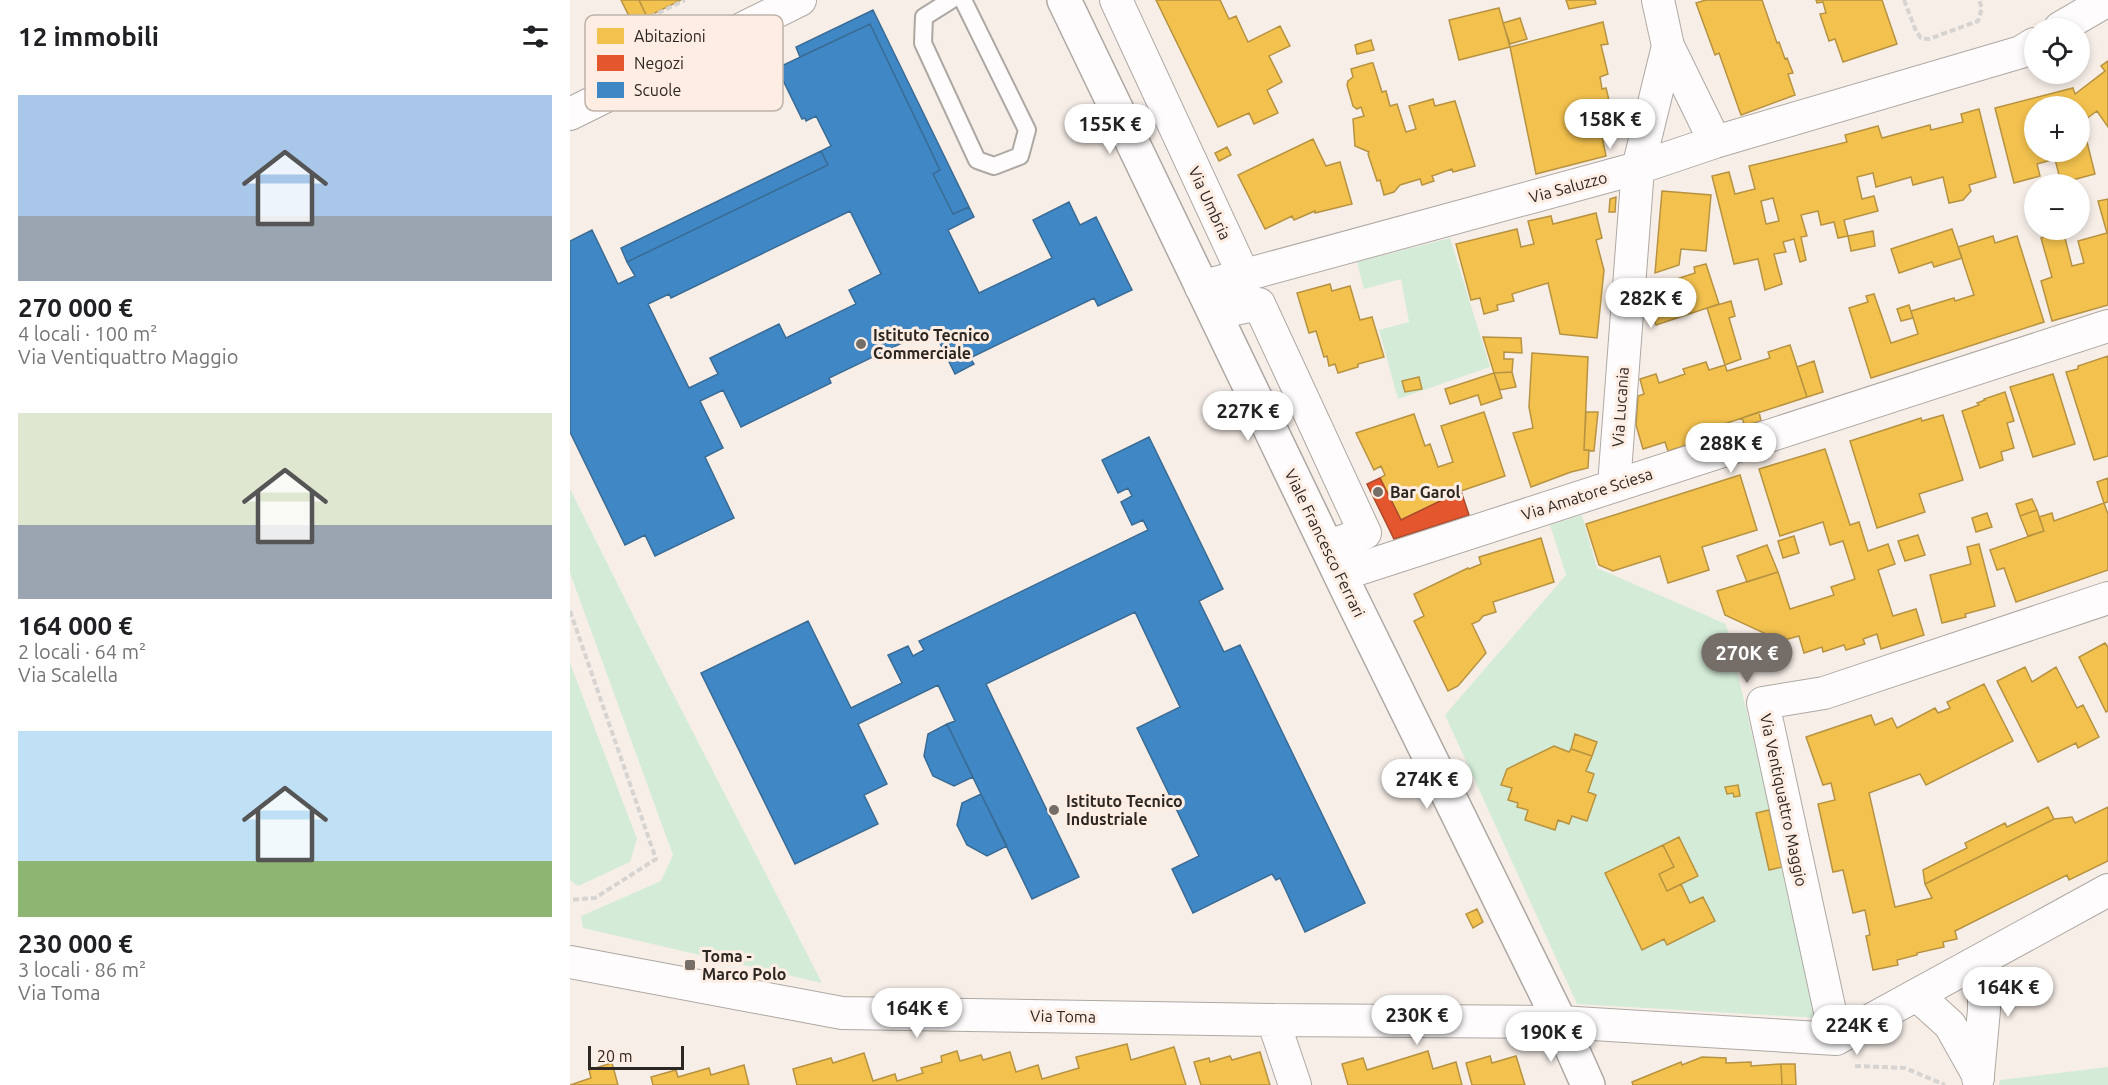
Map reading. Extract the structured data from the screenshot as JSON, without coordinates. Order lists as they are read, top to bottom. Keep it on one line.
{"streets":{"street":["Via Saluzzo","Via Umbria","Via Lucania","Via Amatore Sciesa","Viale Francesco Ferrari","Via Ventiquattro Maggio","Via Toma"]},"crossings":[["Via Saluzzo","Via Umbria"],["Via Saluzzo","Via Lucania"],["Via Saluzzo","Viale Francesco Ferrari"],["Via Lucania","Via Amatore Sciesa"],["Via Amatore Sciesa","Viale Francesco Ferrari"],["Viale Francesco Ferrari","Via Toma"],["Via Ventiquattro Maggio","Via Toma"]],"places":{"other":["Istituto Tecnico Commerciale","Bar Garol","Istituto Tecnico Industriale"],"transit":["Toma - Marco Polo"]},"legend":["Abitazioni","Negozi","Scuole"],"scale_bar":"20 m","page":{"heading":"12 immobili","map_buttons":["+","−"],"list":[{"name":"270 000 €","note":"4 locali · 100 m² · Via Ventiquattro Maggio"},{"name":"164 000 €","note":"2 locali · 64 m² · Via Scalella"},{"name":"230 000 €","note":"3 locali · 86 m² · Via Toma"}],"price":["158K €","155K €","282K €","227K €","288K €","270K €","274K €","164K €","164K €","230K €","224K €","190K €"],"scale":"20 m"}}
